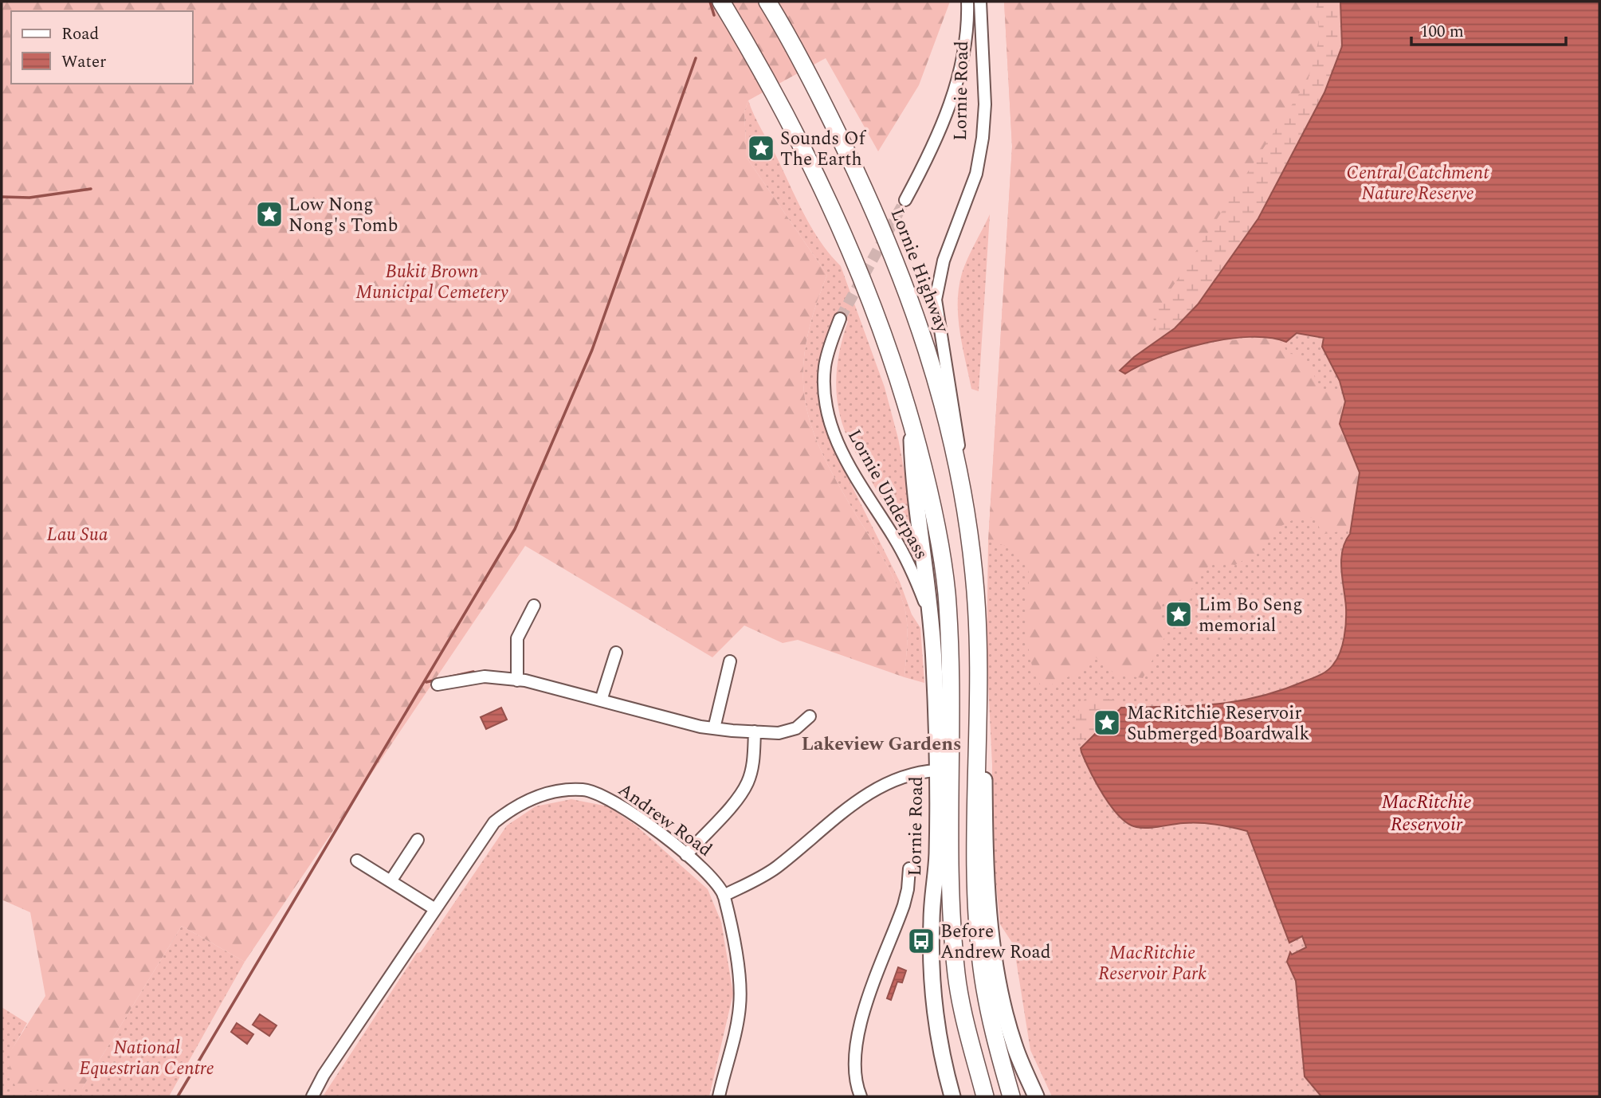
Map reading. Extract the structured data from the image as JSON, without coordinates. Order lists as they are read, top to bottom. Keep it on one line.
{"streets":{"highway":["Lornie Road","Lornie Highway"],"street":["Lornie Underpass","Andrew Road"]},"crossings":[["Lornie Road","Lornie Highway"],["Lornie Road","Lornie Underpass"]],"districts":["Lakeview Gardens"],"water":["MacRitchie Reservoir"],"parks":["Central Catchment Nature Reserve","Bukit Brown Municipal Cemetery","Lau Sua","MacRitchie Reservoir Park","National Equestrian Centre"],"places":{"place":["Sounds Of The Earth","Low Nong Nong's Tomb","Lim Bo Seng memorial","MacRitchie Reservoir Submerged Boardwalk"],"bus stop":["Before Andrew Road"]},"legend":["Road","Water"],"scale_bar":"100 m"}
